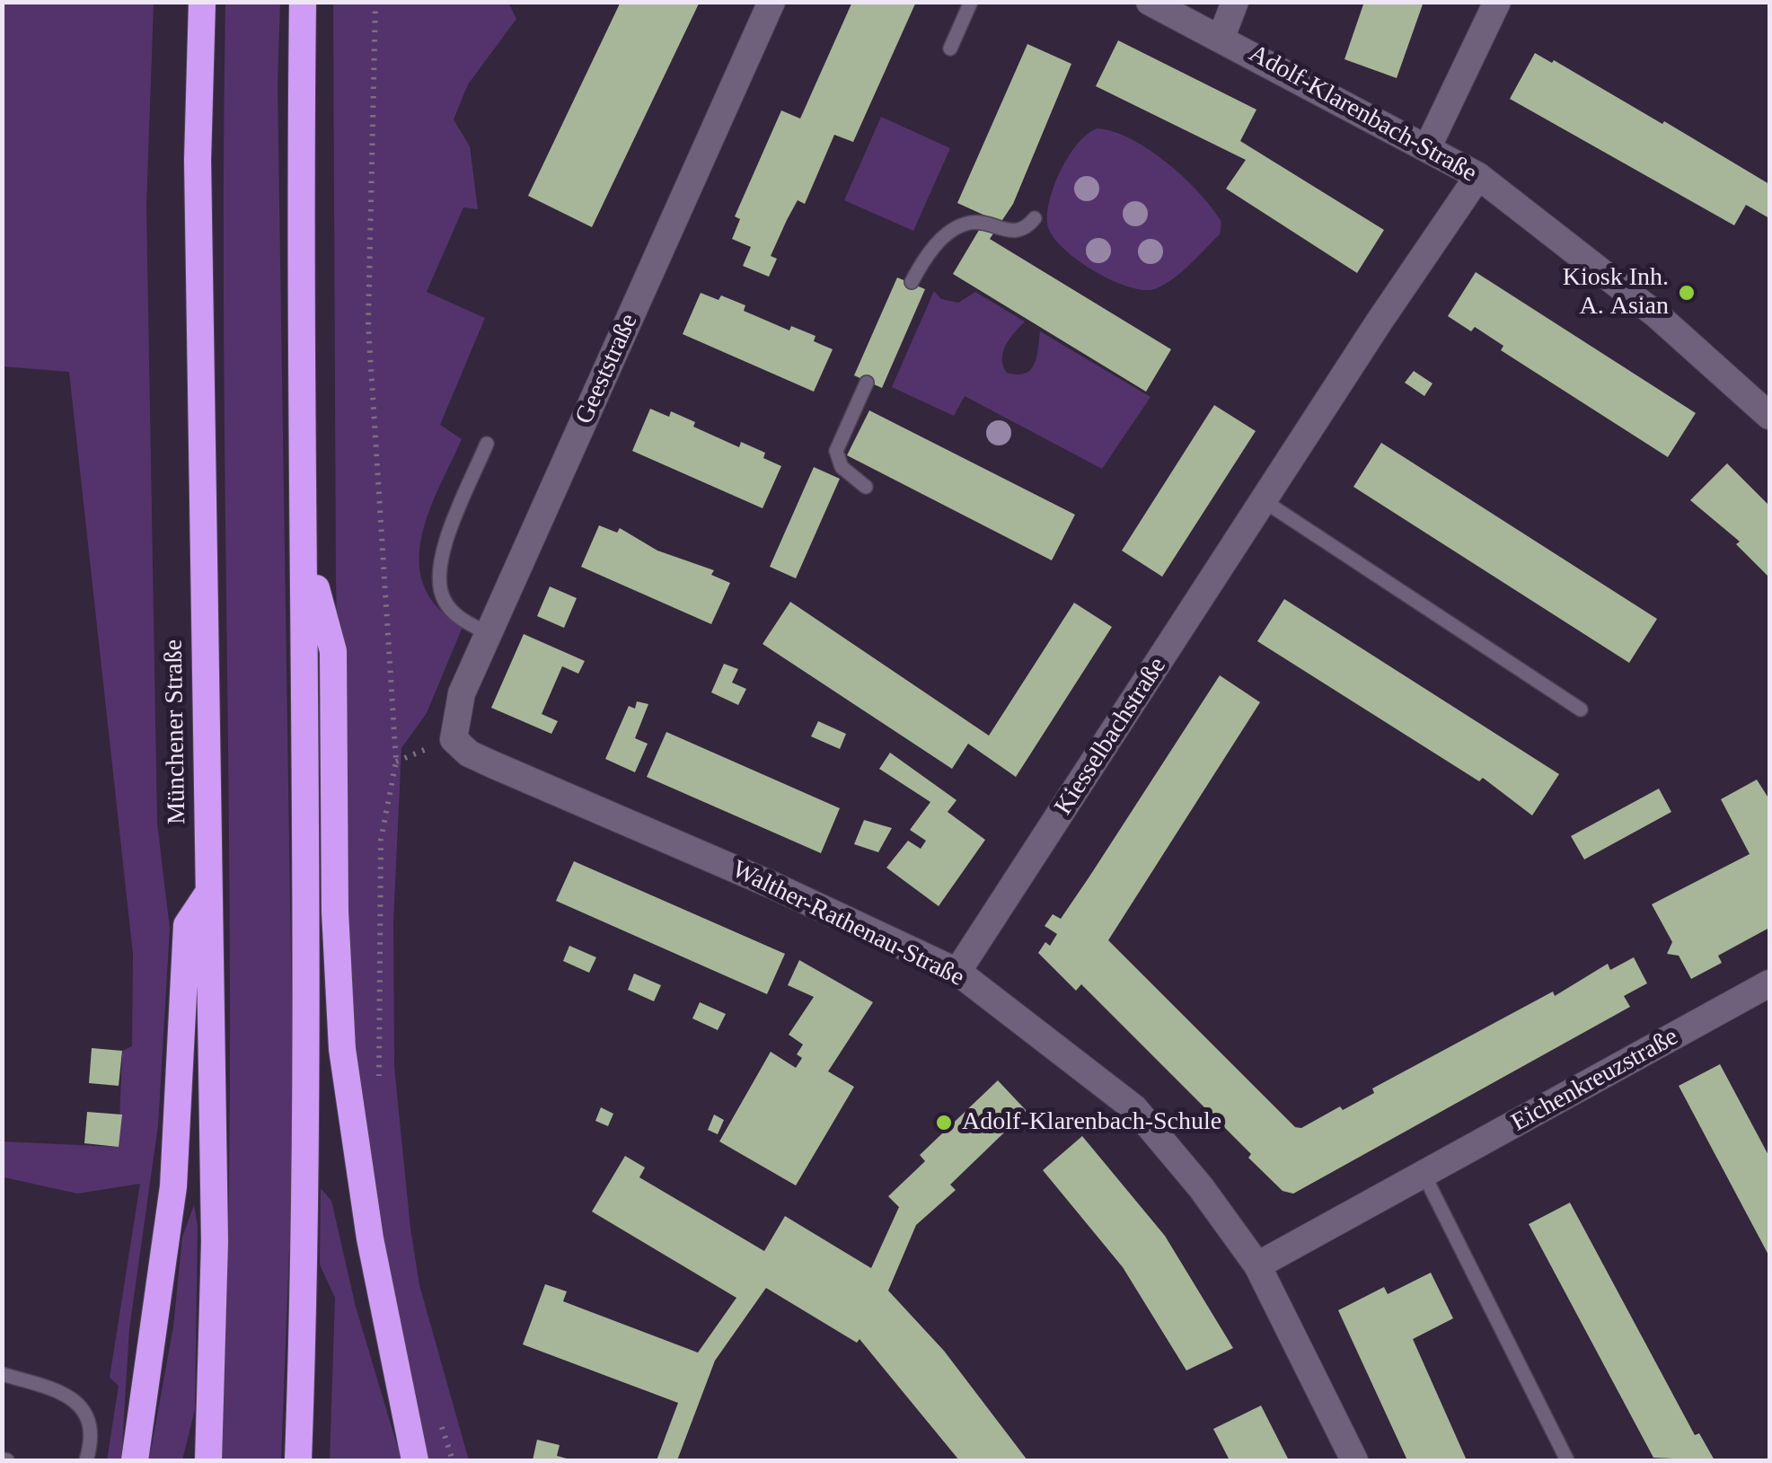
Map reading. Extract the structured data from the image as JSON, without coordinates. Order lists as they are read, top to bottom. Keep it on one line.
{"streets":{"highway":["Münchener Straße"],"street":["Adolf-Klarenbach-Straße","Geeststraße","Kiesselbachstraße","Walther-Rathenau-Straße","Eichenkreuzstraße"]},"crossings":[["Adolf-Klarenbach-Straße","Kiesselbachstraße"],["Geeststraße","Walther-Rathenau-Straße"],["Kiesselbachstraße","Walther-Rathenau-Straße"],["Walther-Rathenau-Straße","Eichenkreuzstraße"]],"places":["Kiosk Inh. A. Asian","Adolf-Klarenbach-Schule"]}
